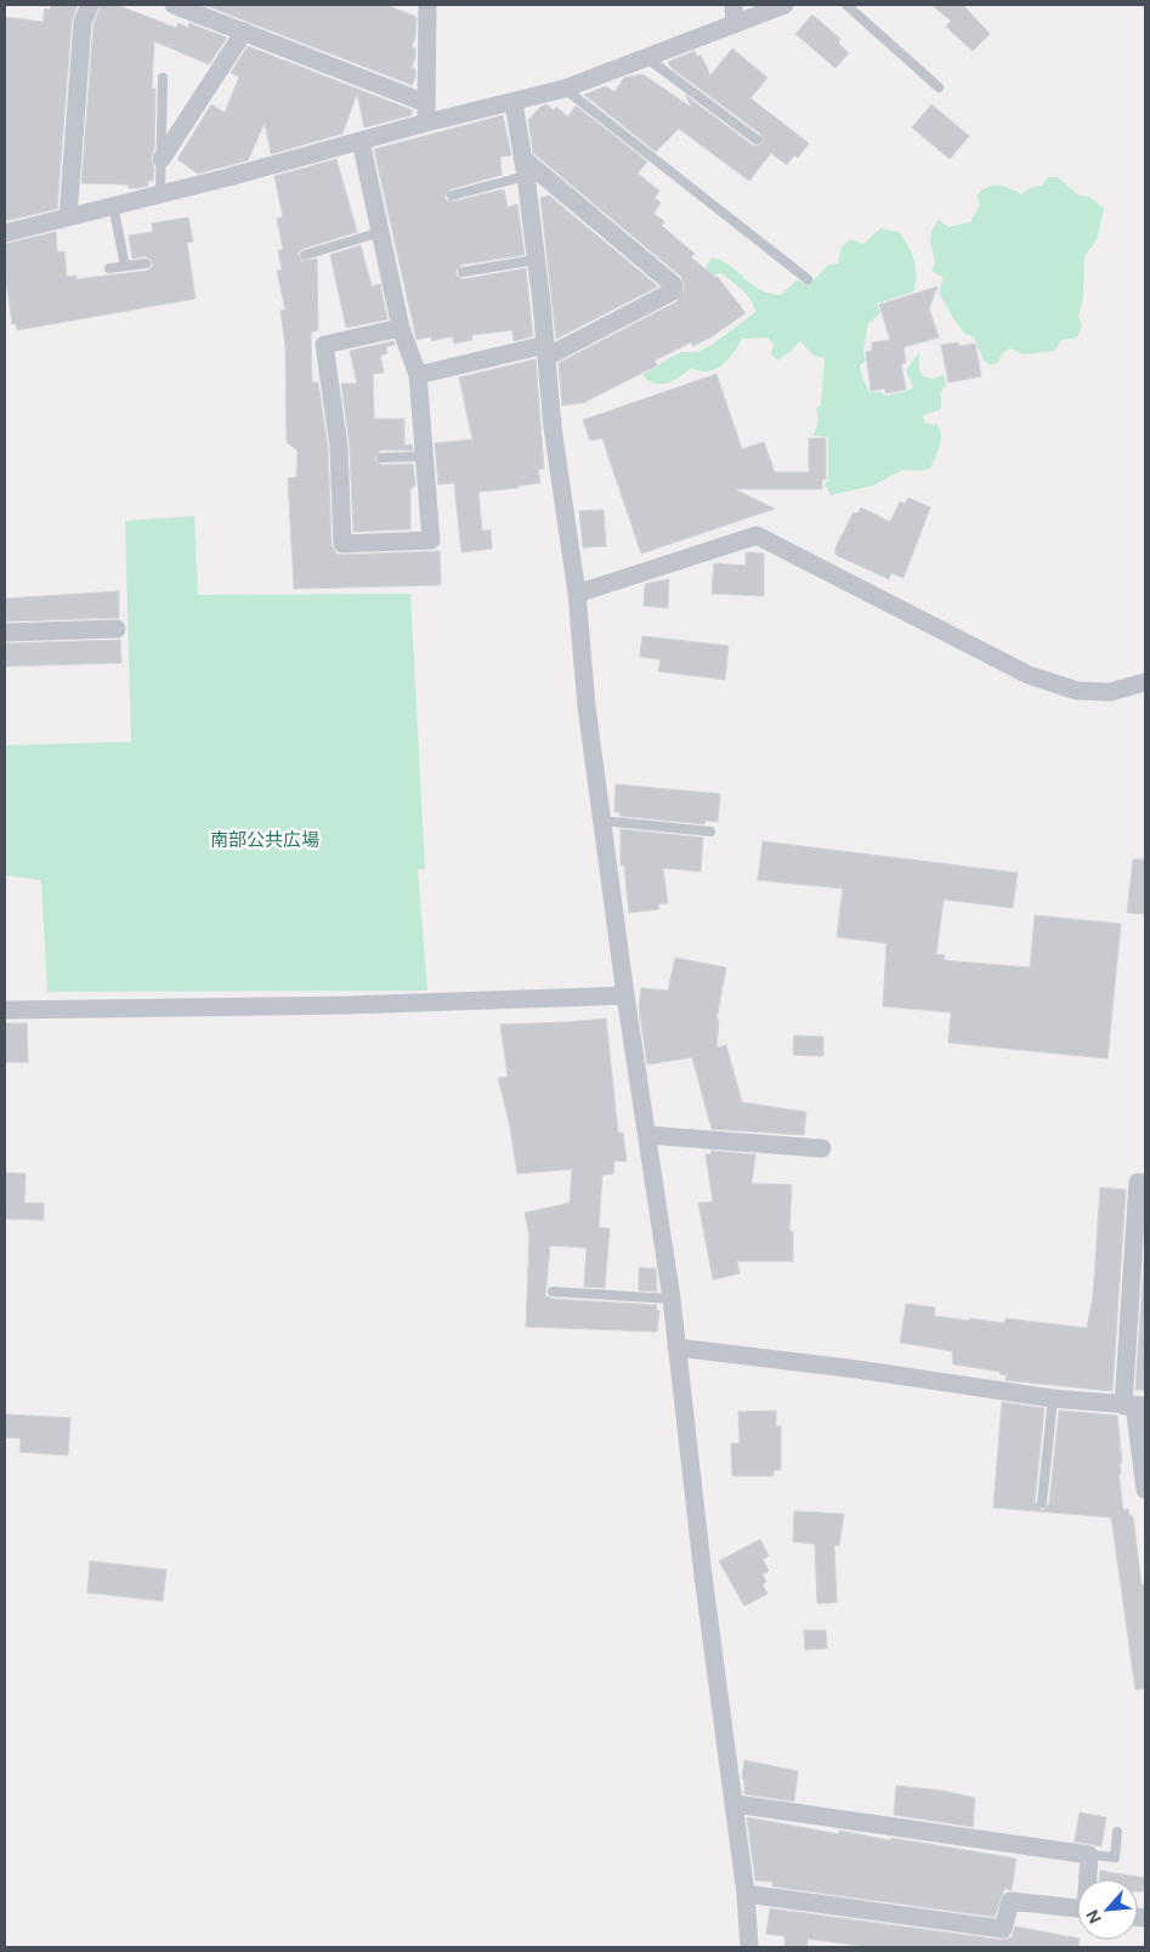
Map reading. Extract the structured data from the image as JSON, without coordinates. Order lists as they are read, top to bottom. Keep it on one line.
{"parks":["南部公共広場"],"north":"bottom left"}
